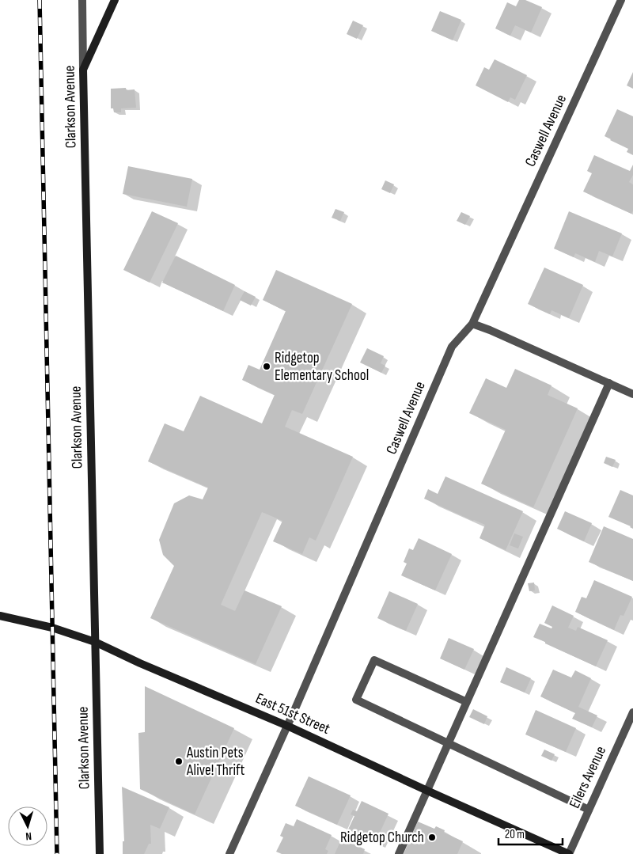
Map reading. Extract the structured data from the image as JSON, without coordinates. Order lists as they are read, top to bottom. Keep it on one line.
{"streets":{"street":["Clarkson Avenue","Caswell Avenue","East 51st Street","Eilers Avenue"]},"crossings":[["Clarkson Avenue","East 51st Street"],["Caswell Avenue","East 51st Street"],["East 51st Street","Eilers Avenue"]],"places":["Ridgetop Elementary School","Austin Pets Alive! Thrift","Ridgetop Church"],"scale_bar":"20 m","north":"bottom"}
